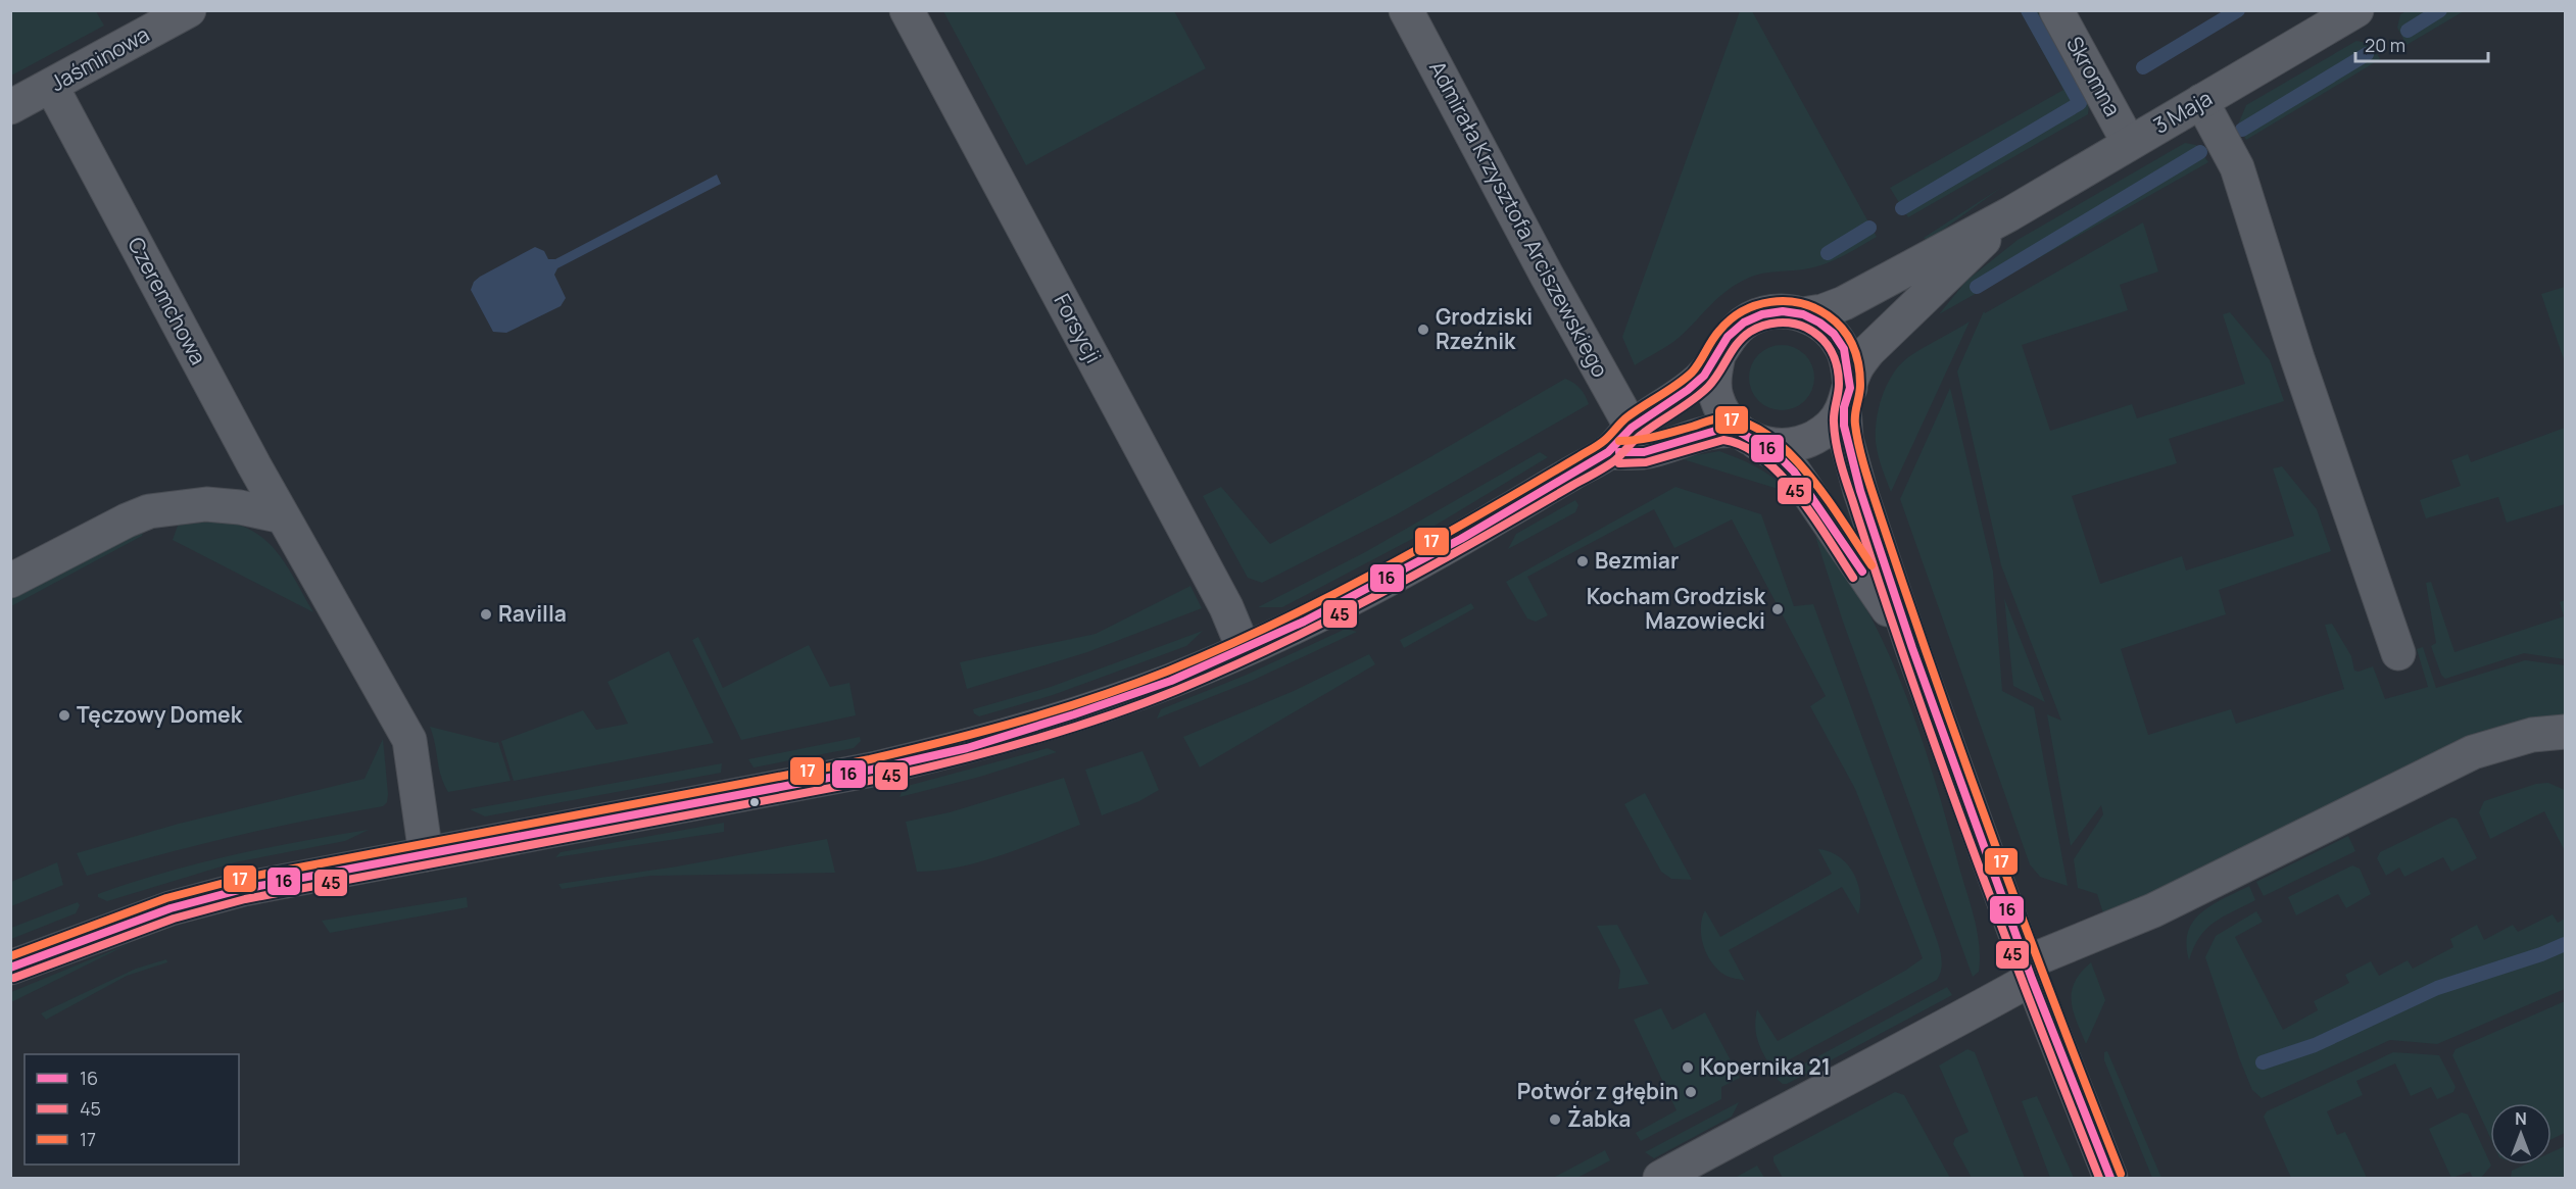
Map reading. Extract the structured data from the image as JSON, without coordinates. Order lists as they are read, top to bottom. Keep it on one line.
{"streets":{"street":["Jaśminowa","Skromna","3 Maja","Admirała Krzysztofa Arciszewskiego","Czeremchowa","Forsycji"]},"crossings":[["Jaśminowa","Czeremchowa"],["Skromna","3 Maja"],["3 Maja","Admirała Krzysztofa Arciszewskiego"],["3 Maja","Czeremchowa"],["3 Maja","Forsycji"]],"places":["Grodziski Rzeźnik","Bezmiar","Kocham Grodzisk Mazowiecki","Ravilla","Tęczowy Domek","Kopernika 21","Potwór z głębin","Żabka"],"lines":["transit line 17","transit line 16","transit line 45"],"legend":["16","45","17"],"scale_bar":"20 m","north":"top"}
